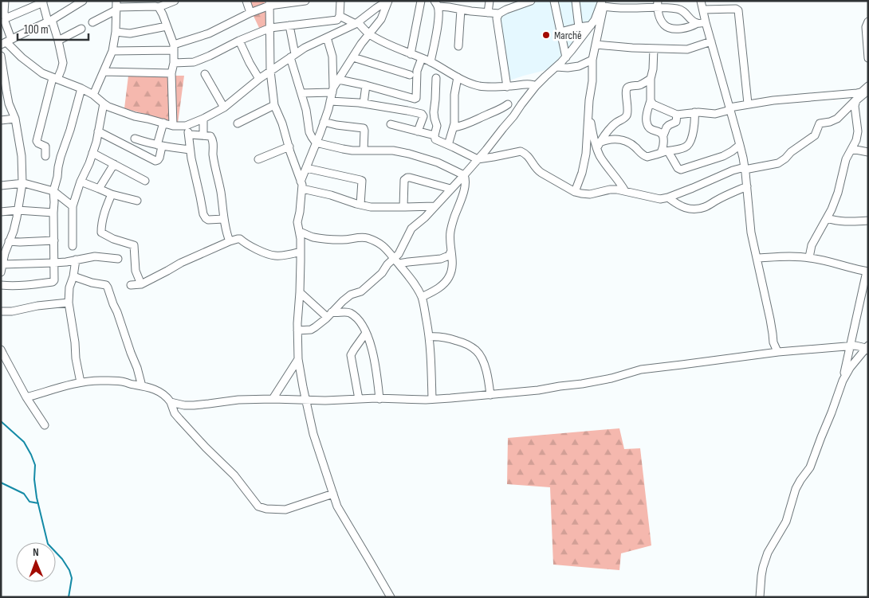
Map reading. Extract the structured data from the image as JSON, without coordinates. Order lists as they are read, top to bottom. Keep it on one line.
{"places":["Marché"],"scale_bar":"100 m","north":"top"}
